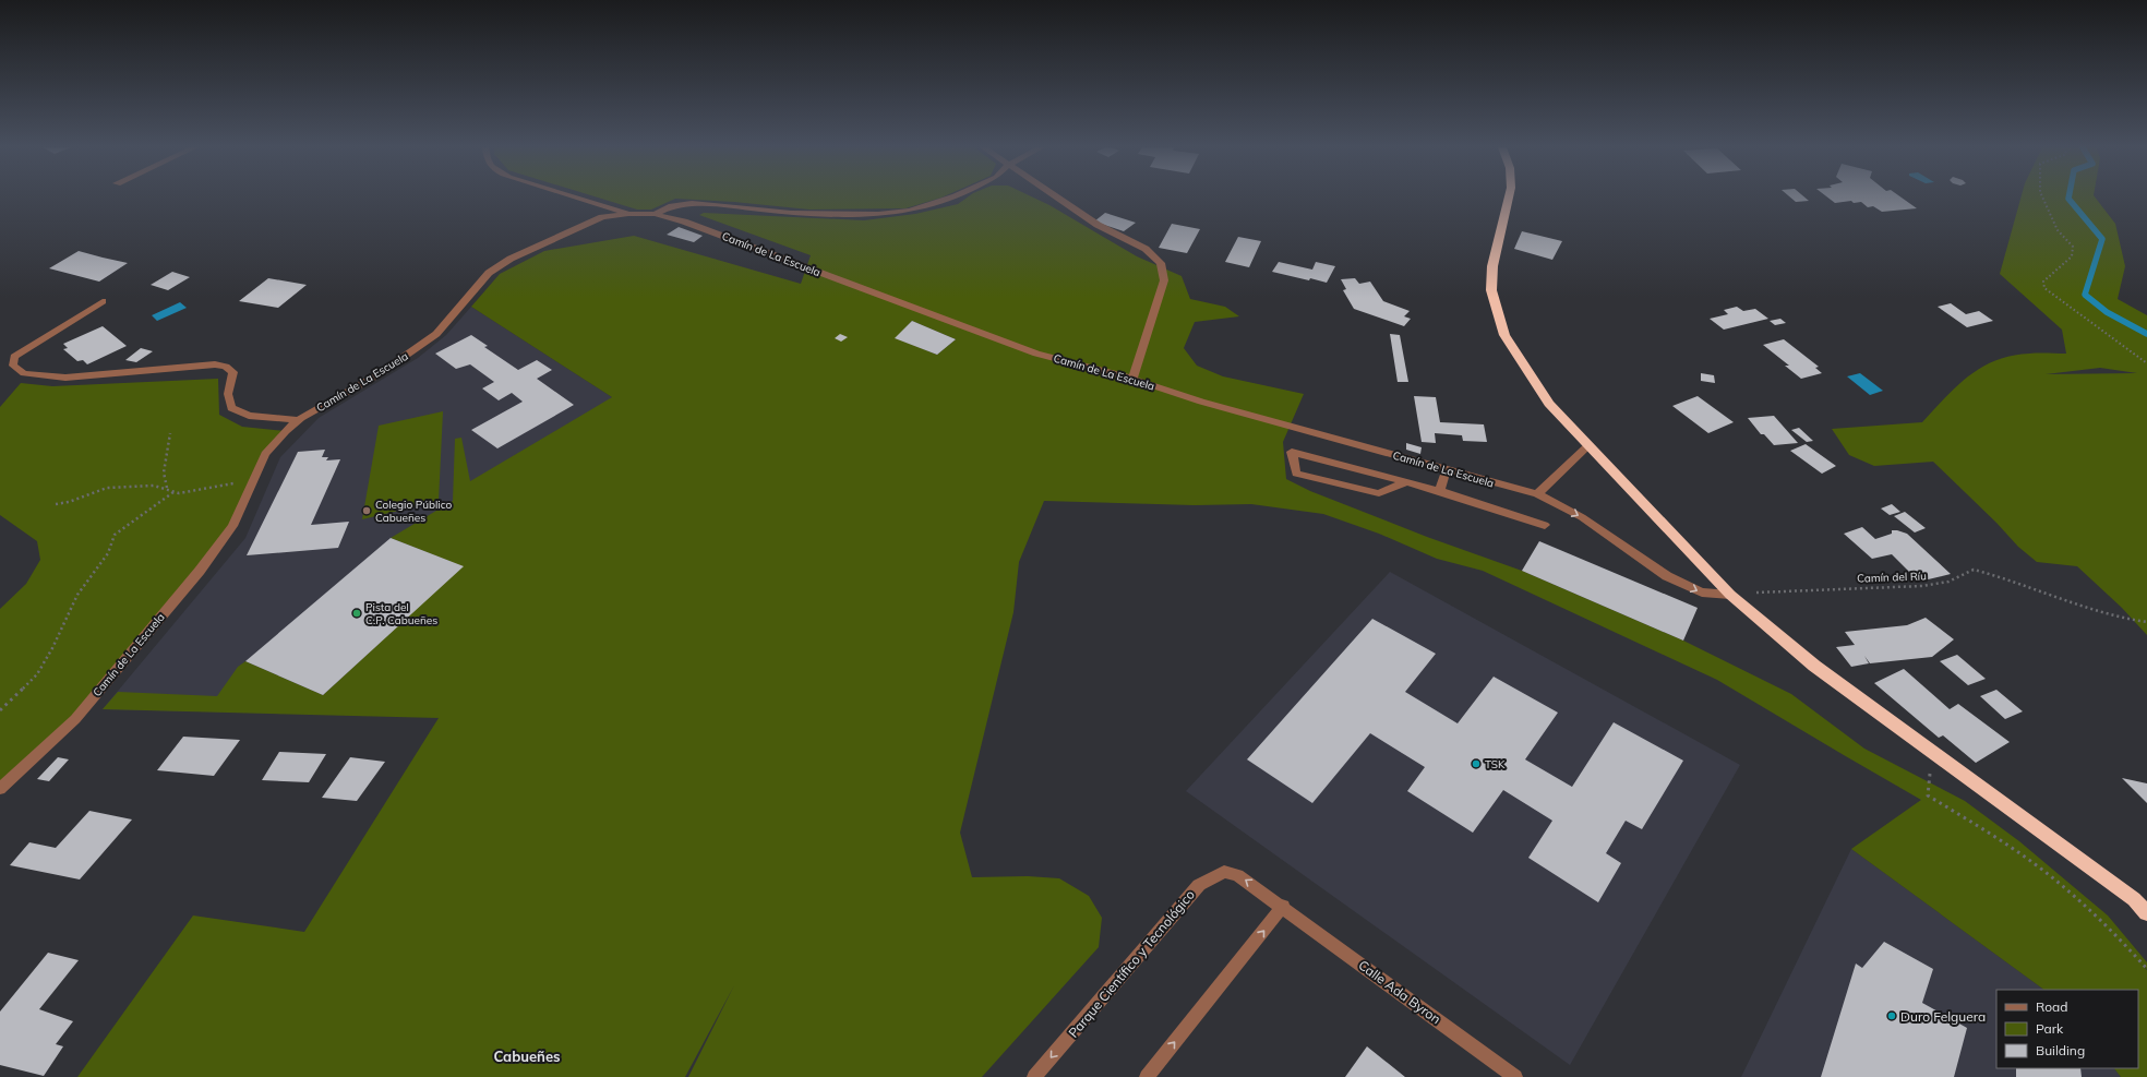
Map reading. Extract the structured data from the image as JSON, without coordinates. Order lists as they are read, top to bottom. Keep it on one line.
{"streets":{"street":["Camín de La Escuela","Parque Científico y Tecnológico","Calle Ada Byron"],"path":["Camín del Ríu"]},"crossings":[["Camín de La Escuela","Camín del Ríu"],["Parque Científico y Tecnológico","Calle Ada Byron"]],"districts":["Cabueñes"],"places":["Colegio Público Cabueñes","Pista del C.P. Cabueñes","TSK","Duro Felguera"],"legend":["Road","Park","Building"]}
